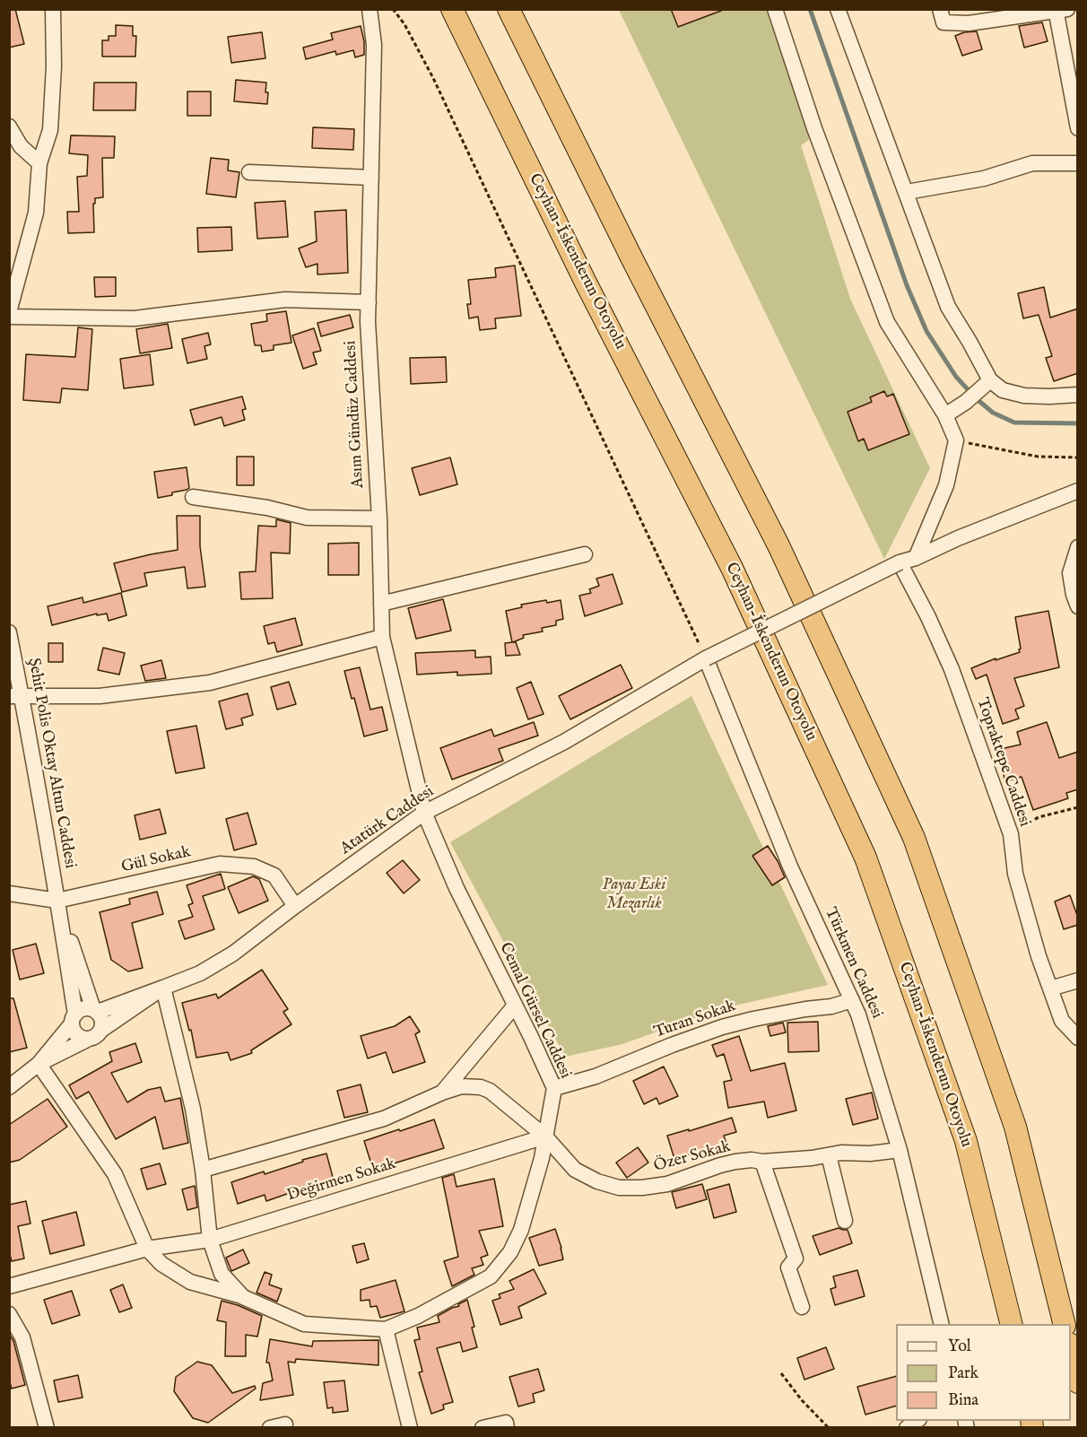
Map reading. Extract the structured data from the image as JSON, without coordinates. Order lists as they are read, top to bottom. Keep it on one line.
{"streets":{"highway":["Ceyhan-İskenderun Otoyolu"],"street":["Asım Gündüz Caddesi","Topraktepe Caddesi","Şehit Polis Oktay Altun Caddesi","Atatürk Caddesi","Gül Sokak","Türkmen Caddesi","Cemal Gürsel Caddesi","Turan Sokak","Özer Sokak","Değirmen Sokak"]},"crossings":[["Asım Gündüz Caddesi","Atatürk Caddesi"],["Asım Gündüz Caddesi","Cemal Gürsel Caddesi"],["Topraktepe Caddesi","Atatürk Caddesi"],["Şehit Polis Oktay Altun Caddesi","Atatürk Caddesi"],["Şehit Polis Oktay Altun Caddesi","Gül Sokak"],["Atatürk Caddesi","Gül Sokak"],["Atatürk Caddesi","Türkmen Caddesi"],["Atatürk Caddesi","Cemal Gürsel Caddesi"],["Türkmen Caddesi","Turan Sokak"],["Türkmen Caddesi","Özer Sokak"],["Cemal Gürsel Caddesi","Turan Sokak"],["Cemal Gürsel Caddesi","Özer Sokak"],["Cemal Gürsel Caddesi","Değirmen Sokak"],["Özer Sokak","Değirmen Sokak"]],"parks":["Payas Eski Mezarlık"],"legend":["Yol","Park","Bina"]}
